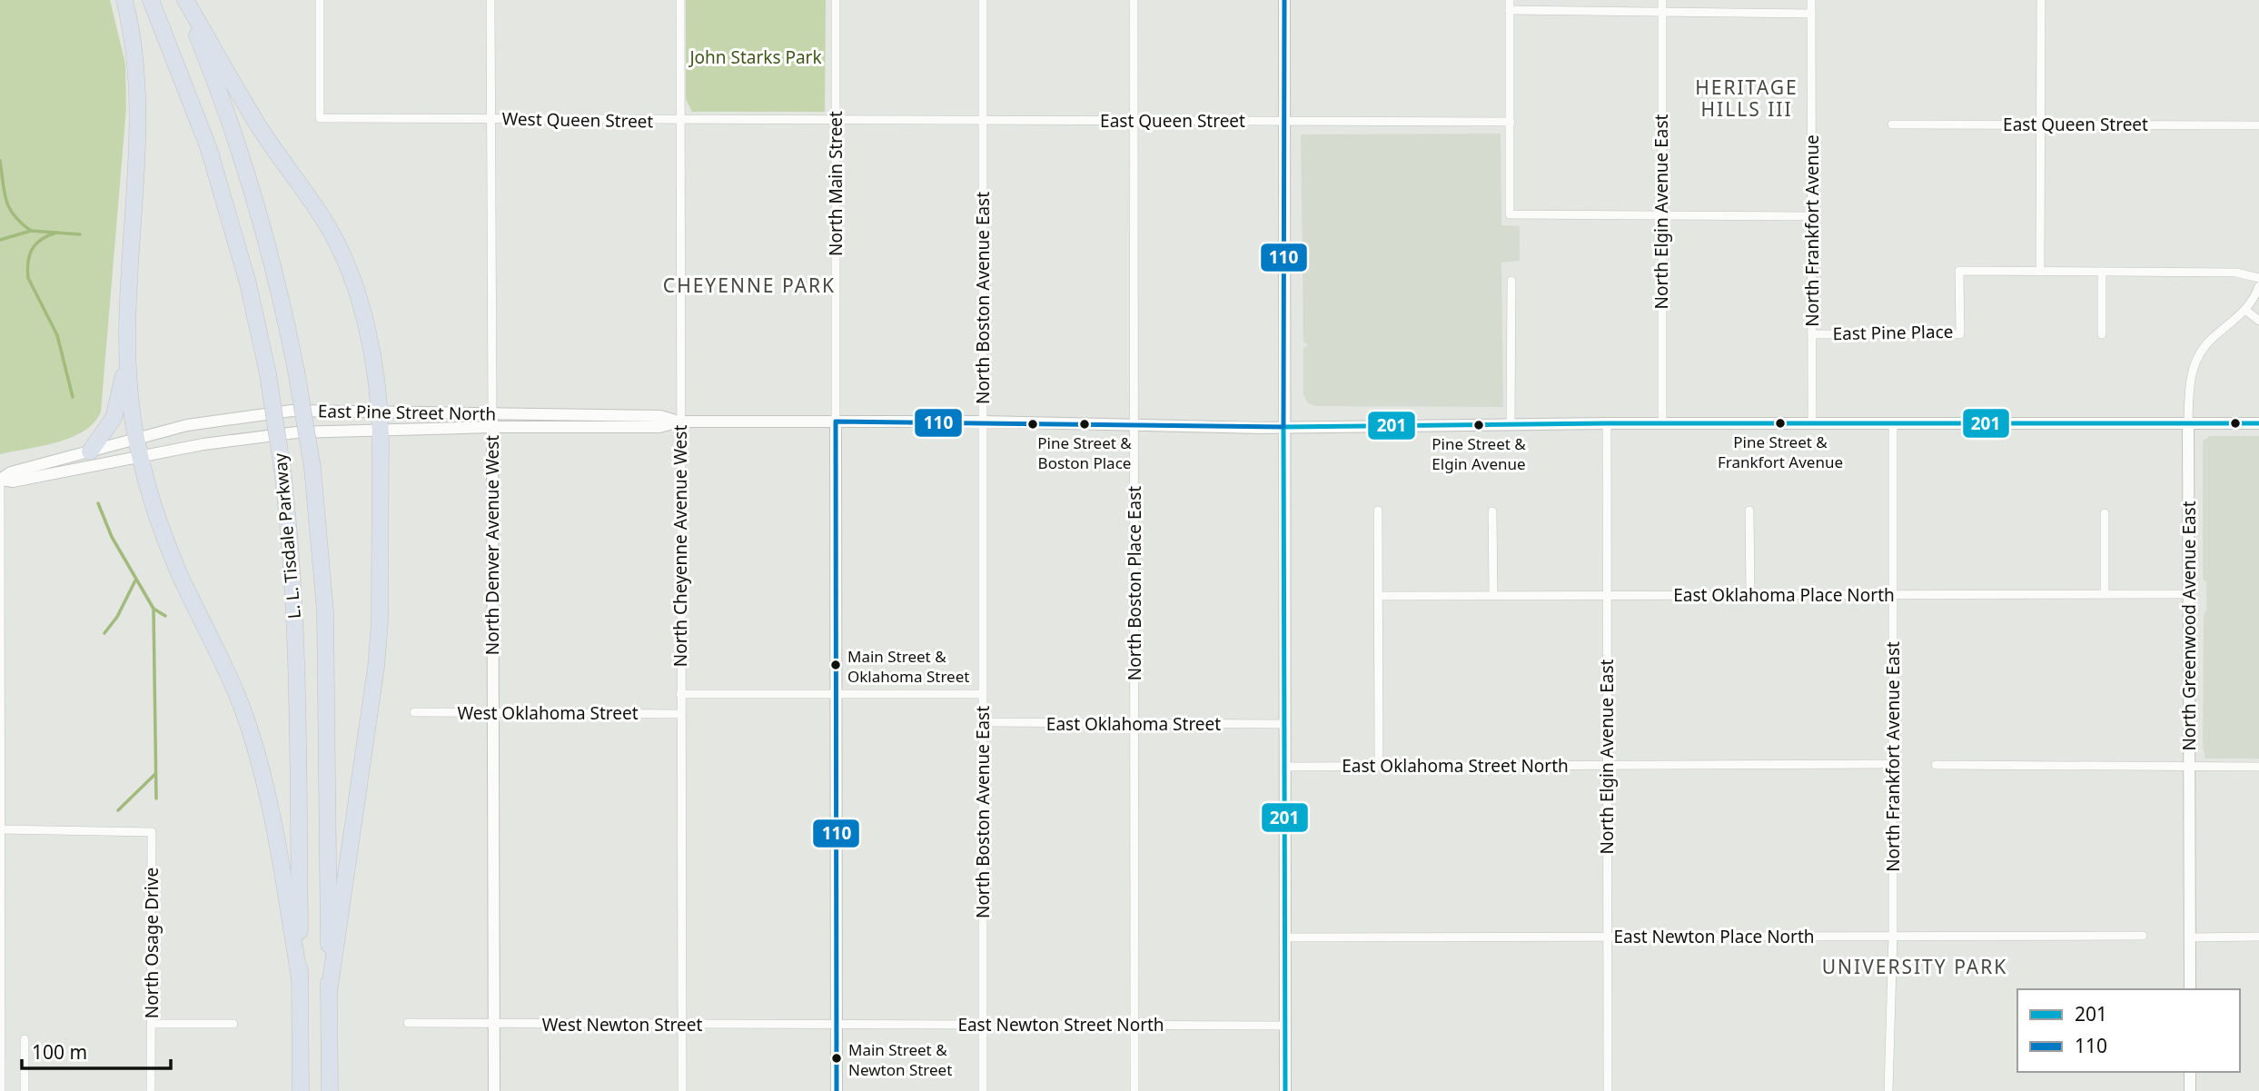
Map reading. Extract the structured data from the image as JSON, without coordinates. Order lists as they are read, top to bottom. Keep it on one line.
{"streets":{"highway":["L. L. Tisdale Parkway"],"street":["West Queen Street","East Queen Street","North Main Street","North Elgin Avenue East","North Frankfort Avenue","North Boston Avenue East","East Pine Place","East Pine Street North","North Denver Avenue West","North Cheyenne Avenue West","North Boston Place East","East Oklahoma Place North","North Greenwood Avenue East","West Oklahoma Street","East Oklahoma Street","North Frankfort Avenue East","East Oklahoma Street North","East Newton Place North","North Osage Drive","West Newton Street","East Newton Street North"]},"crossings":[["West Queen Street","East Queen Street"],["West Queen Street","North Main Street"],["West Queen Street","North Denver Avenue West"],["West Queen Street","North Cheyenne Avenue West"],["East Queen Street","North Main Street"],["East Queen Street","North Boston Avenue East"],["East Queen Street","North Boston Place East"],["North Main Street","East Pine Street North"],["North Main Street","West Newton Street"],["North Main Street","East Newton Street North"],["North Elgin Avenue East","East Pine Street North"],["North Elgin Avenue East","East Oklahoma Place North"],["North Elgin Avenue East","East Oklahoma Street North"],["North Elgin Avenue East","East Newton Place North"],["North Frankfort Avenue","East Pine Place"],["North Frankfort Avenue","East Pine Street North"],["North Boston Avenue East","East Pine Street North"],["North Boston Avenue East","East Oklahoma Street"],["North Boston Avenue East","East Newton Street North"],["East Pine Street North","North Denver Avenue West"],["East Pine Street North","North Cheyenne Avenue West"],["East Pine Street North","North Boston Place East"],["East Pine Street North","North Greenwood Avenue East"],["East Pine Street North","North Frankfort Avenue East"],["North Denver Avenue West","West Oklahoma Street"],["North Denver Avenue West","West Newton Street"],["North Cheyenne Avenue West","West Oklahoma Street"],["North Cheyenne Avenue West","West Newton Street"],["North Boston Place East","East Oklahoma Street"],["North Boston Place East","East Newton Street North"],["East Oklahoma Place North","North Greenwood Avenue East"],["East Oklahoma Place North","North Frankfort Avenue East"],["North Frankfort Avenue East","East Oklahoma Street North"],["North Frankfort Avenue East","East Newton Place North"],["West Newton Street","East Newton Street North"]],"districts":["HERITAGE HILLS III","CHEYENNE PARK","UNIVERSITY PARK"],"parks":["John Starks Park"],"places":["Pine Street & Frankfort Avenue","Pine Street & Boston Place","Pine Street & Elgin Avenue","Main Street & Oklahoma Street","Main Street & Newton Street"],"lines":["transit line 110","transit line 201"],"legend":["201","110"],"scale_bar":"100 m"}
